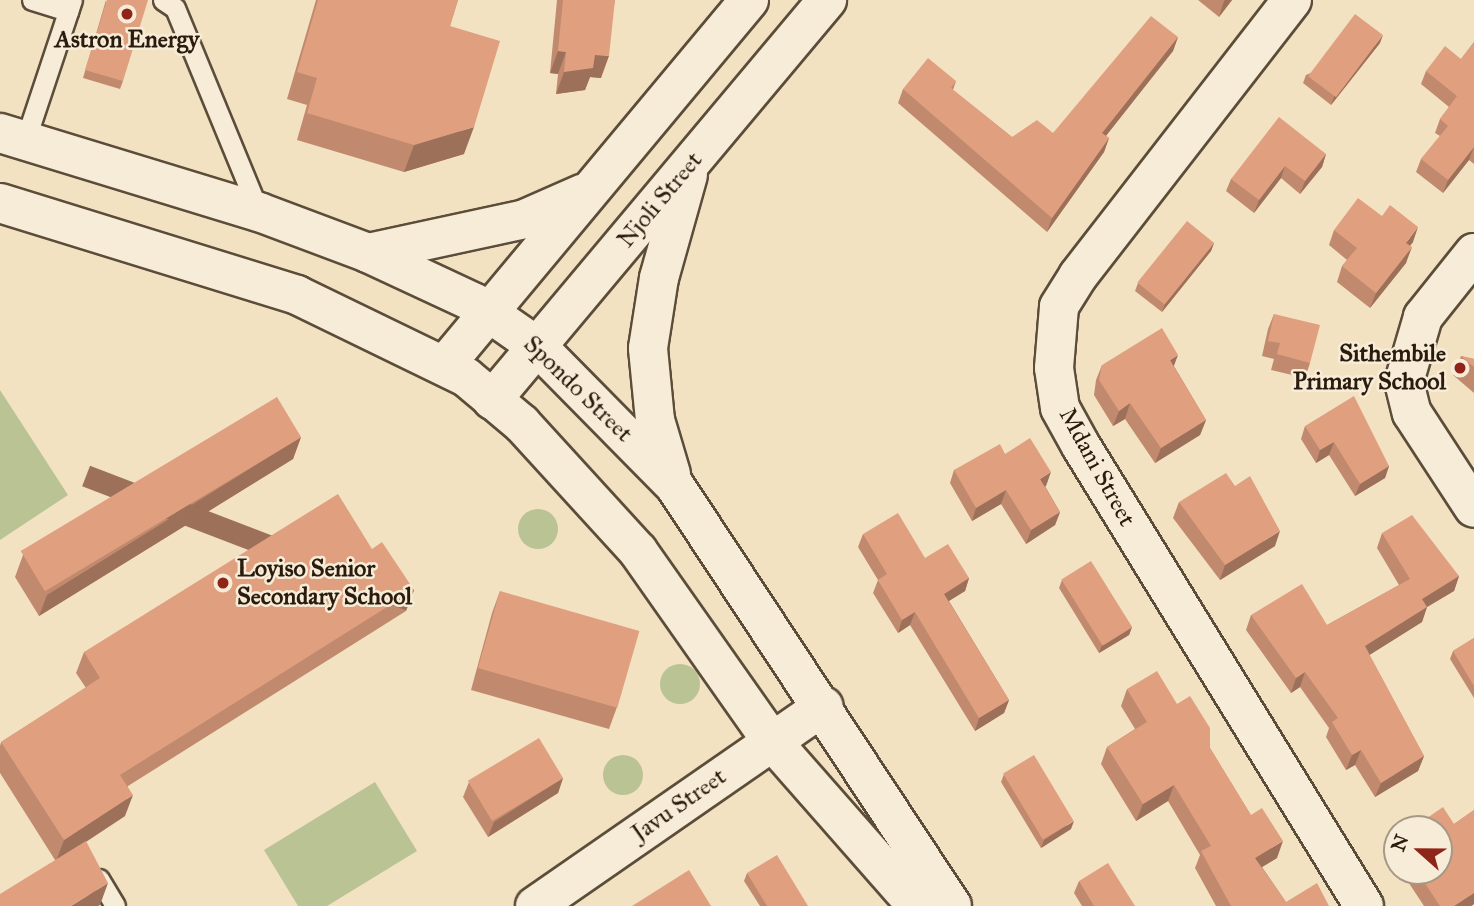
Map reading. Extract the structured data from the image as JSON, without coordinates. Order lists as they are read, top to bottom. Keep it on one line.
{"streets":{"main road":["Njoli Street","Spondo Street","Mdani Street","Javu Street"]},"crossings":[["Njoli Street","Spondo Street"],["Spondo Street","Javu Street"]],"places":["Astron Energy","Sithembile Primary School","Loyiso Senior Secondary School"],"north":"left"}
